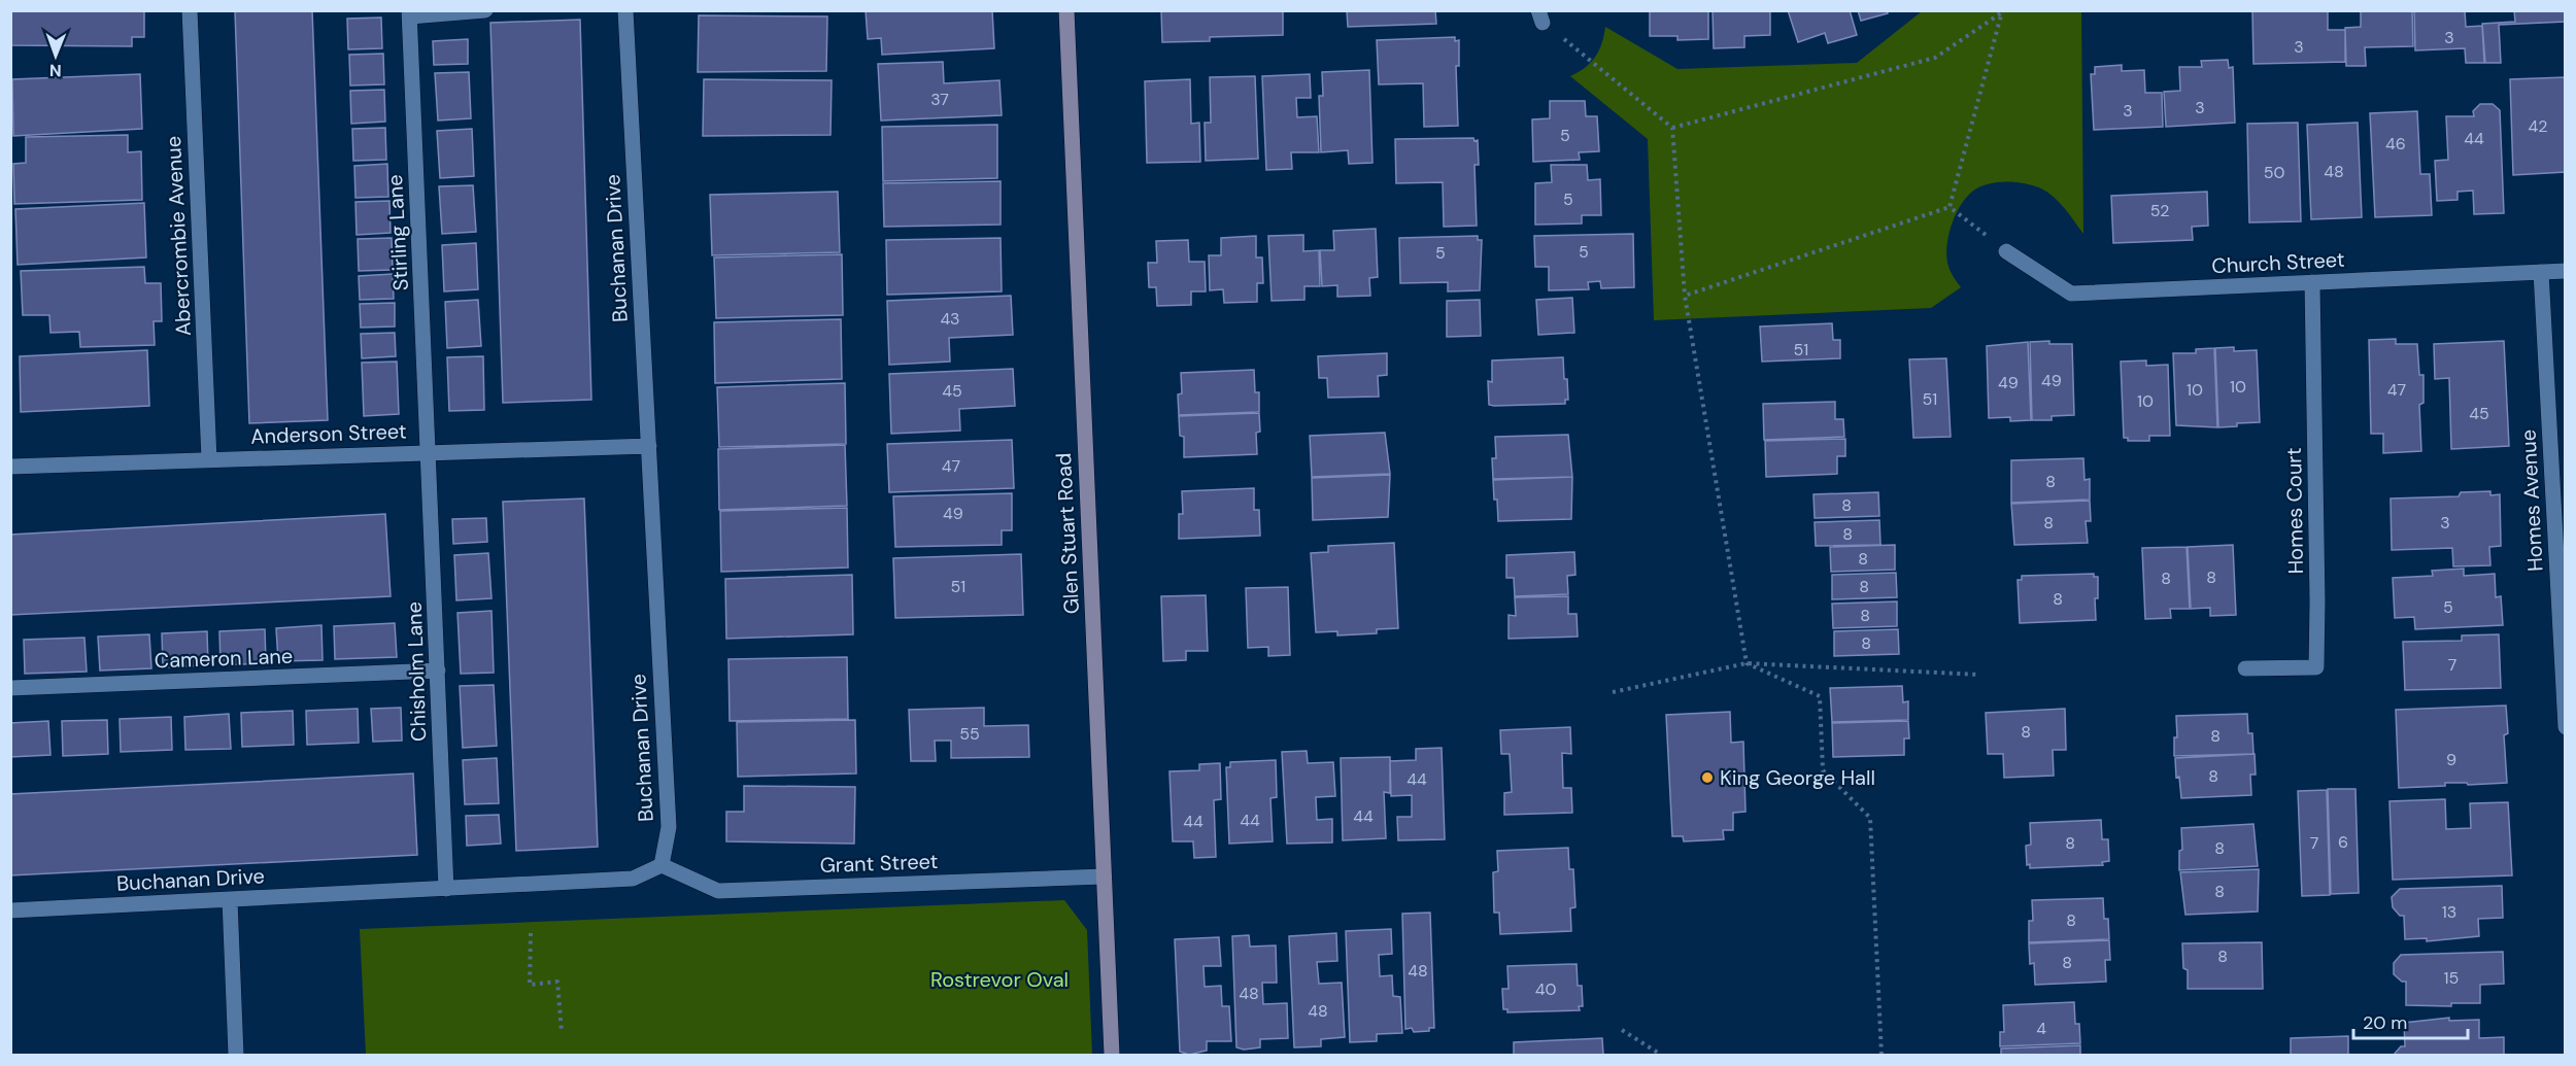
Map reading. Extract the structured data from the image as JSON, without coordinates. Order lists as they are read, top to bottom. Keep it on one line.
{"streets":{"street":["Stirling Lane","Abercrombie Avenue","Buchanan Drive","Church Street","Anderson Street","Homes Avenue","Homes Court","Glen Stuart Road","Cameron Lane","Chisholm Lane","Grant Street"]},"crossings":[["Stirling Lane","Anderson Street"],["Stirling Lane","Chisholm Lane"],["Abercrombie Avenue","Anderson Street"],["Buchanan Drive","Anderson Street"],["Buchanan Drive","Chisholm Lane"],["Buchanan Drive","Grant Street"],["Church Street","Homes Avenue"],["Church Street","Homes Court"],["Anderson Street","Chisholm Lane"],["Glen Stuart Road","Grant Street"],["Cameron Lane","Chisholm Lane"]],"parks":["Rostrevor Oval"],"places":["King George Hall"],"house_numbers":["3","3","37","3","3","42","5","44","46","48","50","5","52","5","5","43","51","49","49","10","10","47","45","51","10","45","47","8","8","49","8","3","8","8","8","8","51","8","8","5","8","8","7","8","55","8","9","8","44","44","44","44","6","8","7","8","8","13","8","8","8","48","15","40","48","48","4"],"scale_bar":"20 m","north":"bottom"}
